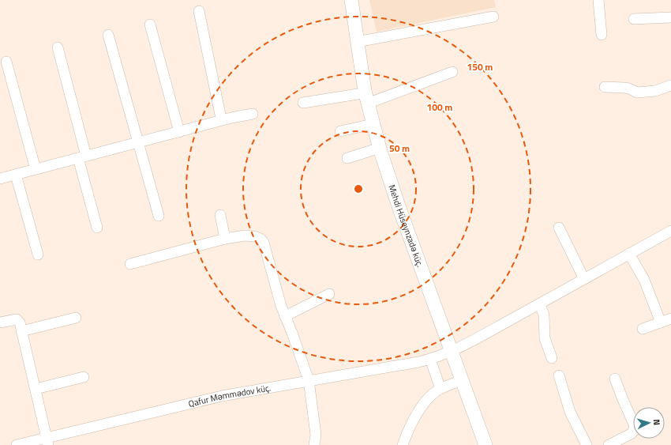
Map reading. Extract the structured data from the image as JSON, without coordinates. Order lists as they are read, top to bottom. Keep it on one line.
{"streets":{"main road":["Mehdi Hüseynzadə küç."],"street":["Qafur Məmmədov küç."]},"crossings":[["Mehdi Hüseynzadə küç.","Qafur Məmmədov küç."]],"north":"right","rings":["150 m","100 m","50 m"]}
